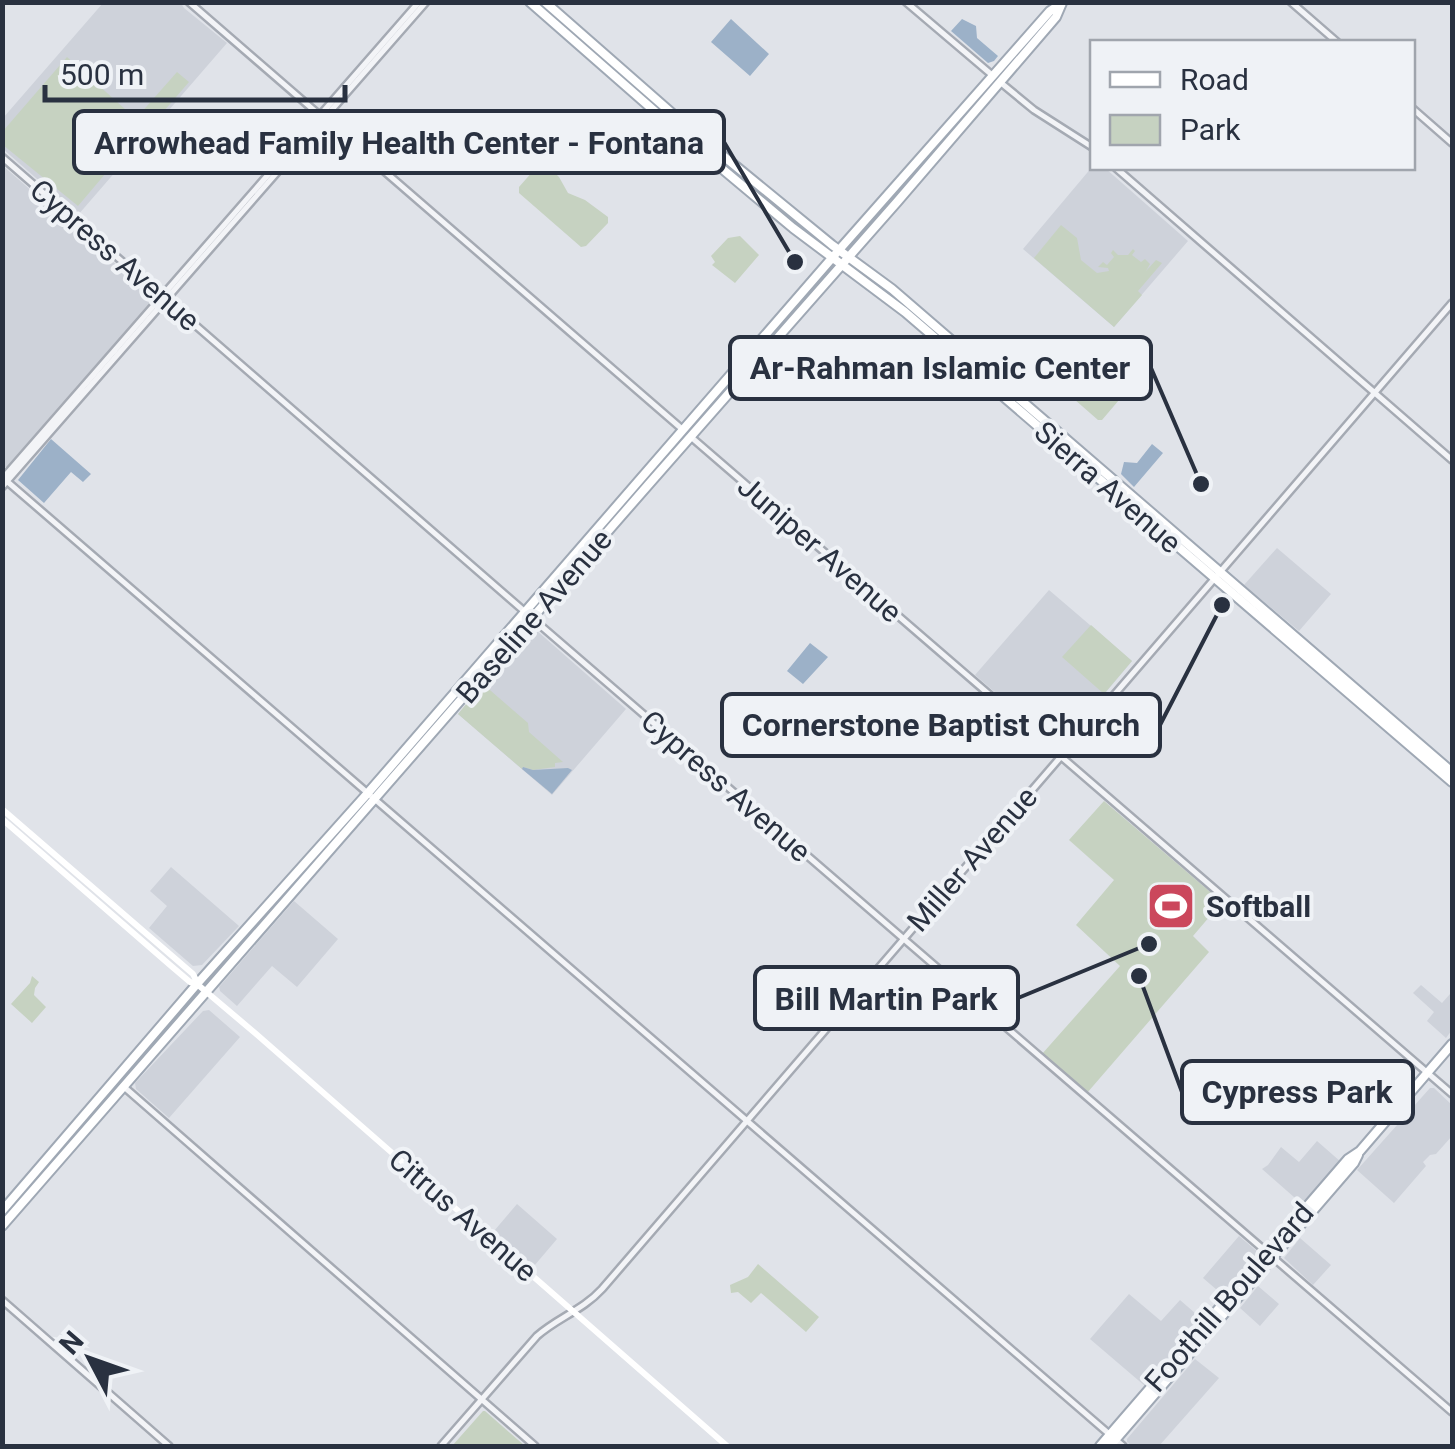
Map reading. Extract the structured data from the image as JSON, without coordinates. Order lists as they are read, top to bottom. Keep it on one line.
{"streets":{"main road":["Sierra Avenue","Baseline Avenue","Citrus Avenue","Foothill Boulevard"],"street":["Cypress Avenue","Juniper Avenue","Miller Avenue"]},"crossings":[["Cypress Avenue","Baseline Avenue"],["Cypress Avenue","Miller Avenue"],["Cypress Avenue","Foothill Boulevard"],["Sierra Avenue","Baseline Avenue"],["Sierra Avenue","Miller Avenue"],["Juniper Avenue","Baseline Avenue"],["Juniper Avenue","Miller Avenue"],["Juniper Avenue","Foothill Boulevard"],["Baseline Avenue","Citrus Avenue"],["Miller Avenue","Citrus Avenue"]],"places":{"other":["Arrowhead Family Health Center - Fontana","Ar-Rahman Islamic Center","Cornerstone Baptist Church","Bill Martin Park","Cypress Park"],"sports":["Softball"]},"legend":["Road","Park"],"scale_bar":"500 m","north":"top left"}
